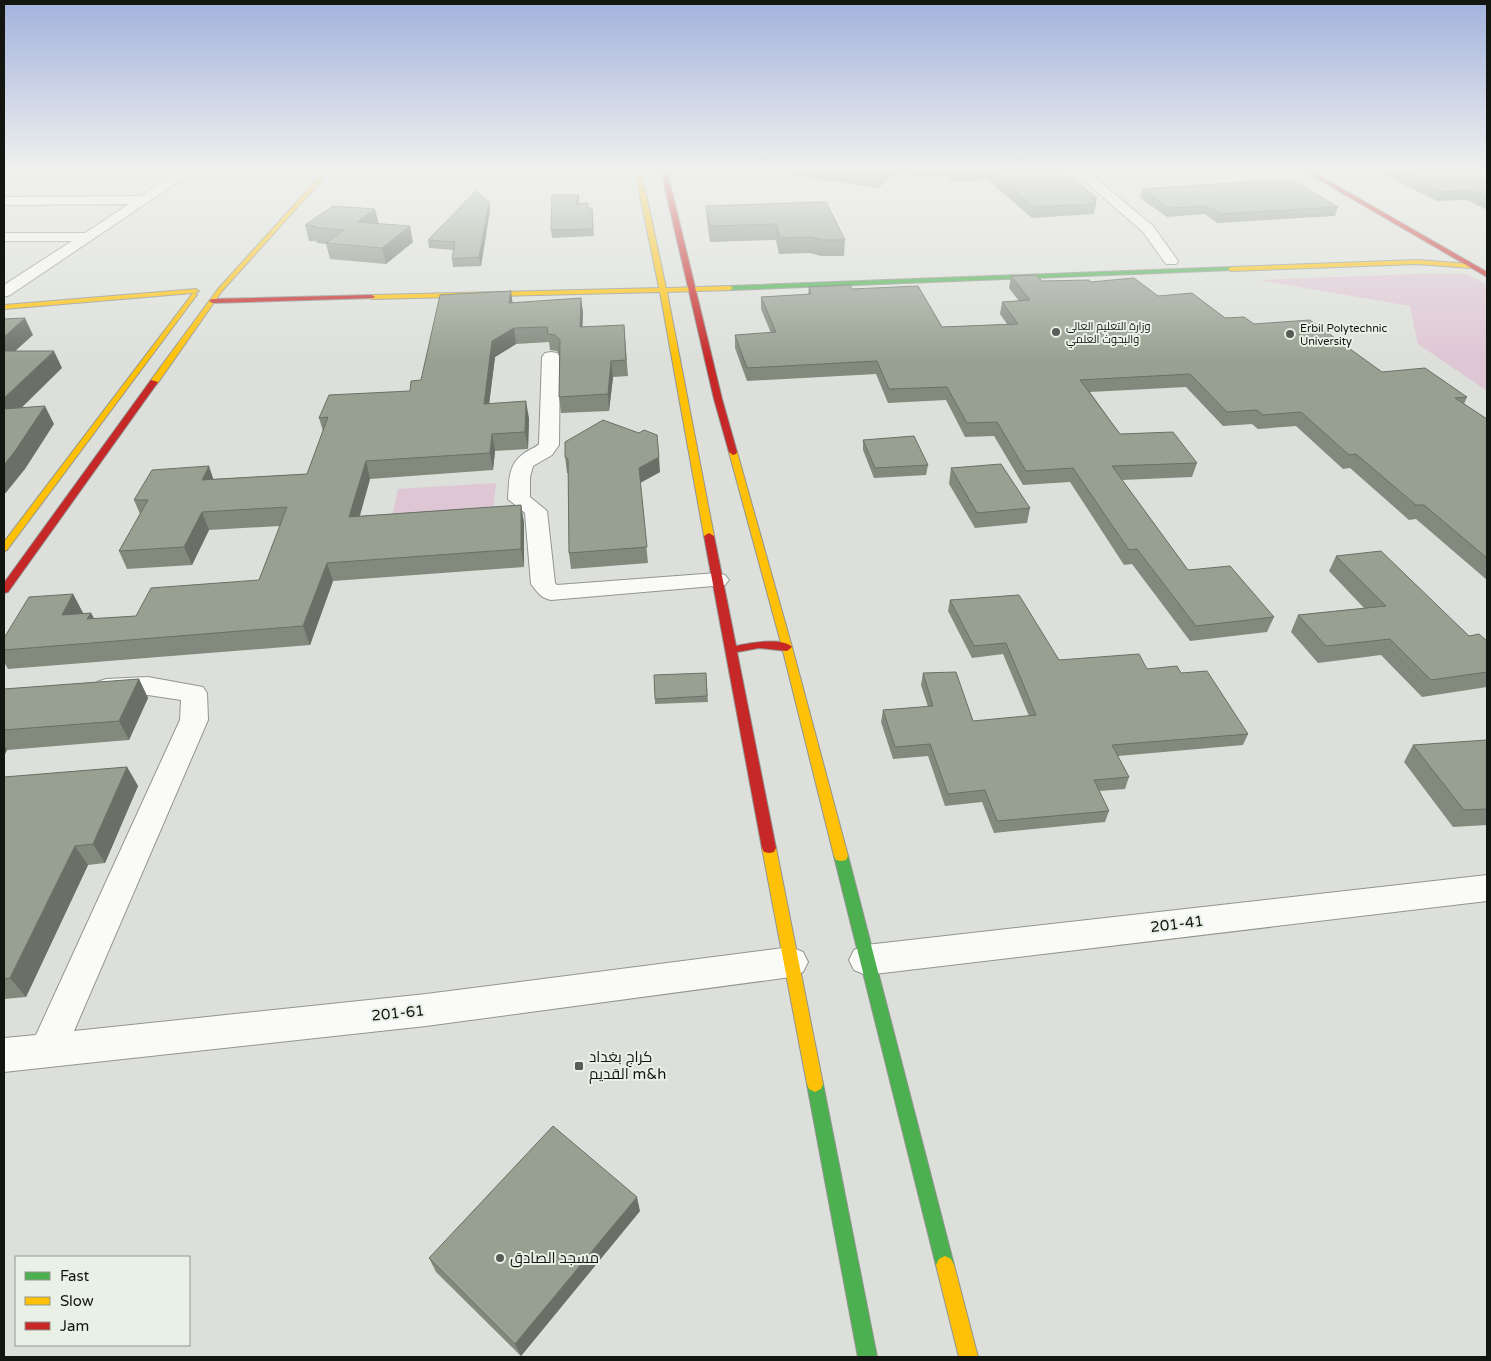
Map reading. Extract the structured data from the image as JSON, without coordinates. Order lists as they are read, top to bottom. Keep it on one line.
{"streets":{"street":["201-41","201-61"]},"places":{"other":["وزارة التعليم العالى والبحوث العلمي","Erbil Polytechnic University","مسجد الصادق"],"transit":["كراج بغداد القديم m&h"]},"legend":["Fast","Slow","Jam"]}
